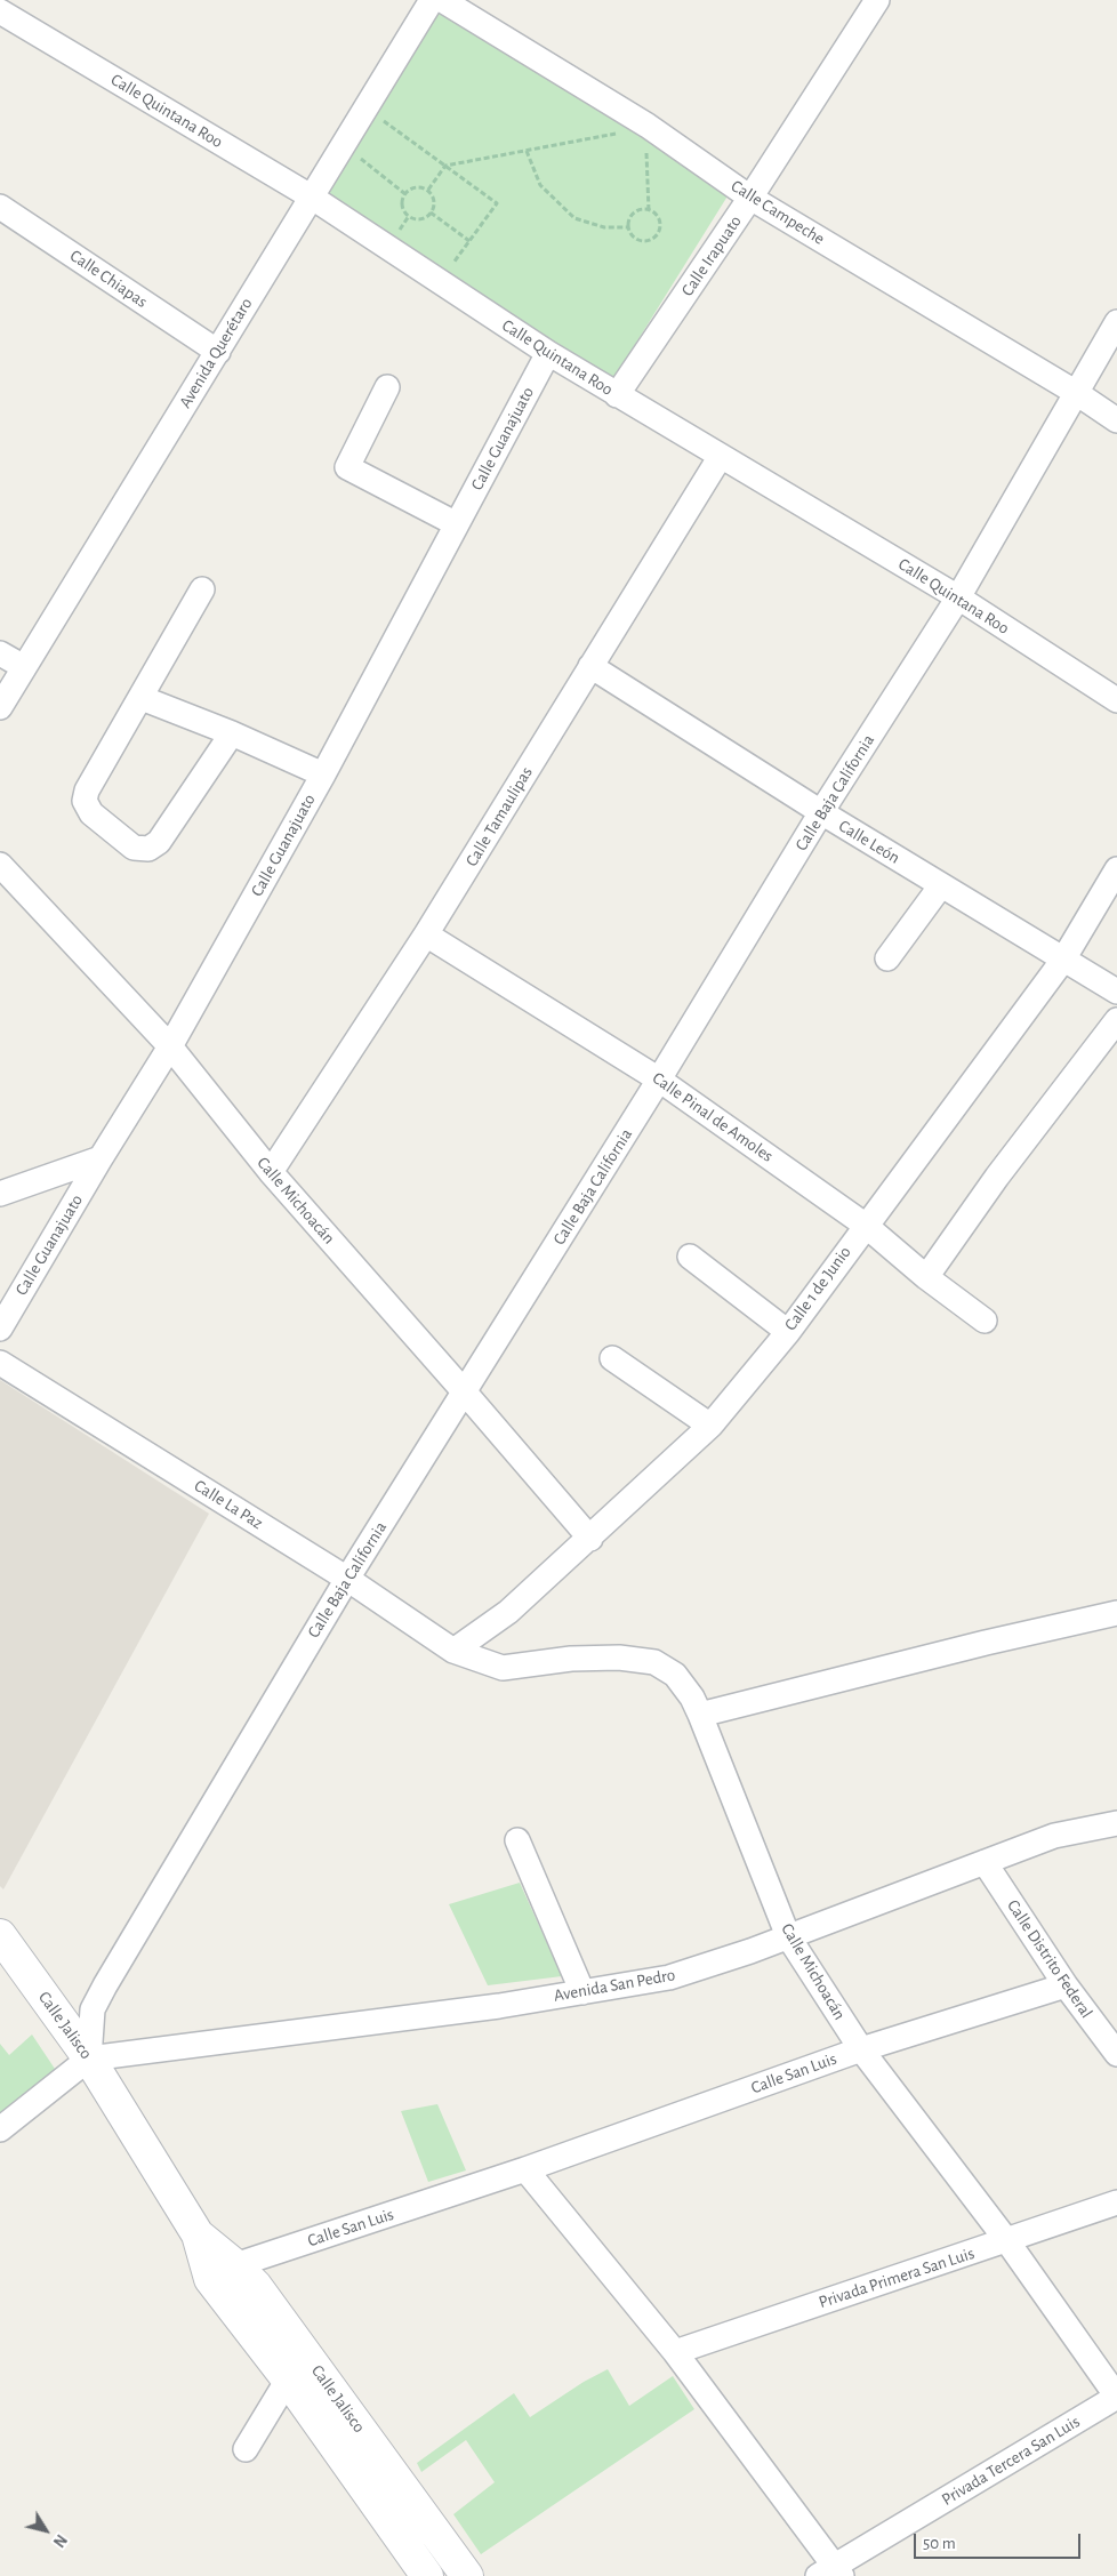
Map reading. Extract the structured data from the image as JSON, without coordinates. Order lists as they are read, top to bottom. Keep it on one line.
{"streets":{"street":["Calle Quintana Roo","Calle Campeche","Calle Irapuato","Calle Chiapas","Avenida Querétaro","Calle Guanajuato","Calle Baja California","Calle Tamaulipas","Calle León","Calle Pinal de Amoles","Calle Michoacán","Calle 1 de Junio","Calle La Paz","Calle Distrito Federal","Avenida San Pedro","Calle Jalisco","Calle San Luis","Privada Primera San Luis","Privada Tercera San Luis"]},"crossings":[["Calle Quintana Roo","Calle Irapuato"],["Calle Quintana Roo","Avenida Querétaro"],["Calle Quintana Roo","Calle Guanajuato"],["Calle Quintana Roo","Calle Baja California"],["Calle Quintana Roo","Calle Tamaulipas"],["Calle Campeche","Calle Irapuato"],["Calle Campeche","Calle Baja California"],["Calle Chiapas","Avenida Querétaro"],["Calle Guanajuato","Calle Michoacán"],["Calle Baja California","Calle León"],["Calle Baja California","Calle Pinal de Amoles"],["Calle Baja California","Calle Michoacán"],["Calle Baja California","Calle La Paz"],["Calle Baja California","Avenida San Pedro"],["Calle Baja California","Calle Jalisco"],["Calle Tamaulipas","Calle León"],["Calle Tamaulipas","Calle Pinal de Amoles"],["Calle Tamaulipas","Calle Michoacán"],["Calle León","Calle 1 de Junio"],["Calle Pinal de Amoles","Calle 1 de Junio"],["Calle Michoacán","Calle 1 de Junio"],["Calle Michoacán","Calle La Paz"],["Calle Michoacán","Avenida San Pedro"],["Calle Michoacán","Calle San Luis"],["Calle Michoacán","Privada Primera San Luis"],["Calle Michoacán","Privada Tercera San Luis"],["Calle 1 de Junio","Calle La Paz"],["Calle Distrito Federal","Avenida San Pedro"],["Calle Distrito Federal","Calle San Luis"],["Avenida San Pedro","Calle Jalisco"],["Calle Jalisco","Calle San Luis"]],"scale_bar":"50 m","north":"bottom right"}
